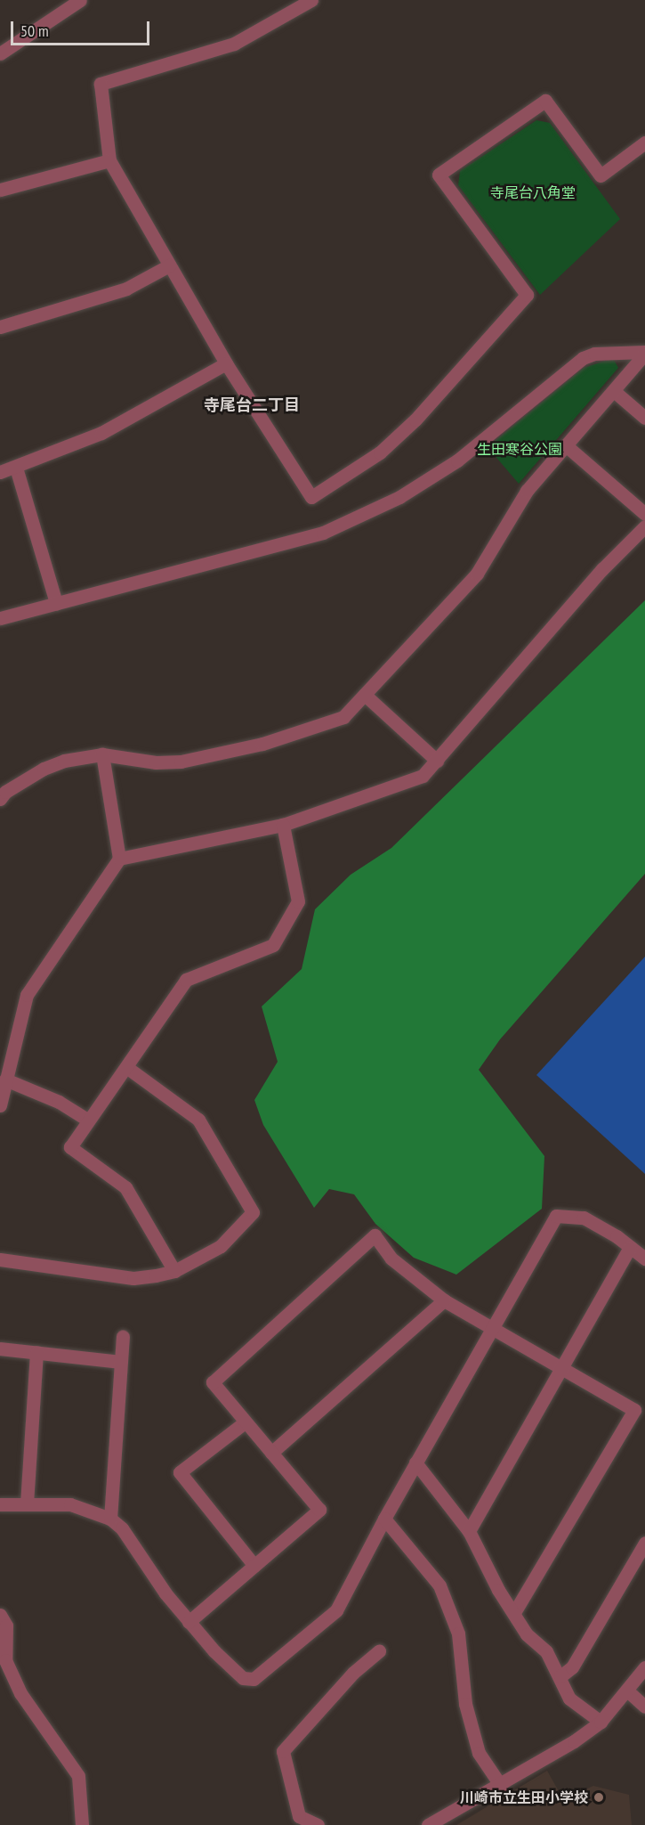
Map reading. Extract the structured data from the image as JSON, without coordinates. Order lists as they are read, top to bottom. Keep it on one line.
{"districts":["寺尾台二丁目"],"parks":["寺尾台八角堂","生田寒谷公園"],"places":["川崎市立生田小学校"],"scale_bar":"50 m"}
